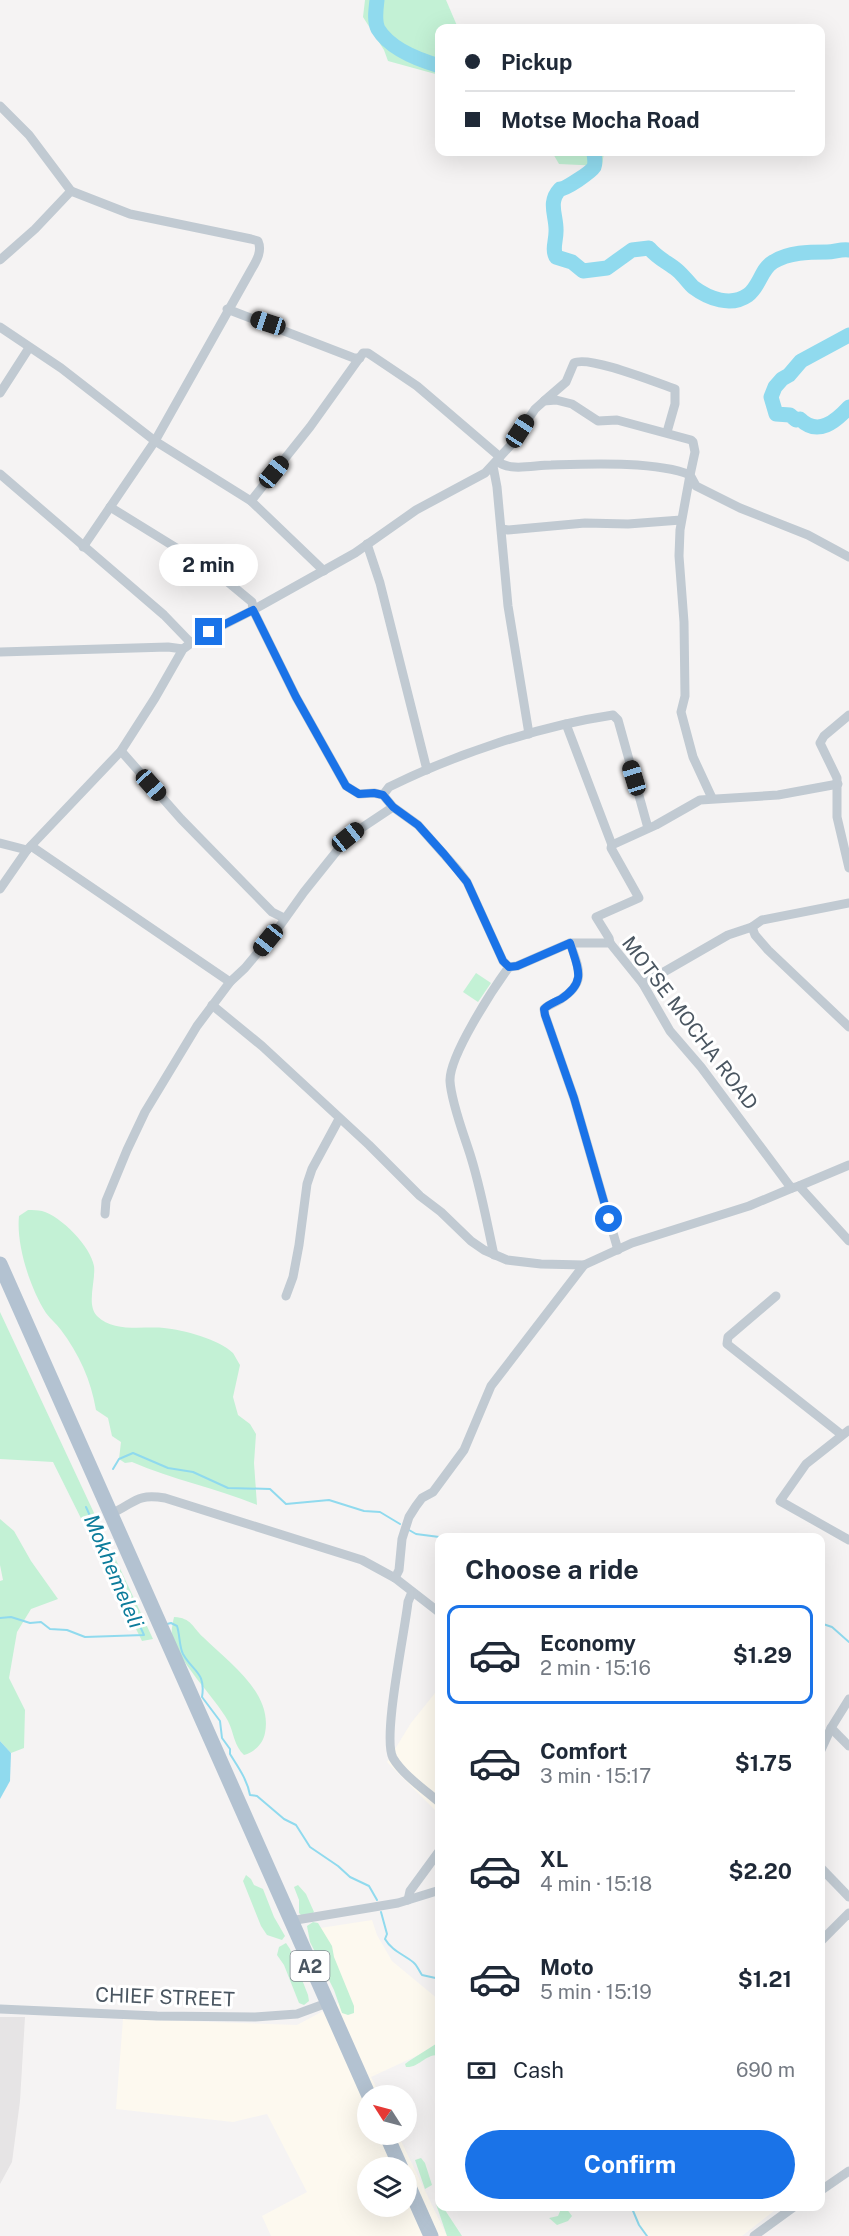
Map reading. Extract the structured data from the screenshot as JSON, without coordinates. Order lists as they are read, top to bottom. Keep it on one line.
{"streets":{"main road":["A2"],"street":["MOTSE MOCHA ROAD","CHIEF STREET"]},"crossings":[["A2","CHIEF STREET"]],"water":["Mokhemeleli"],"north":"top left","page":{"banner":["Pickup","Motse Mocha Road"],"bubble":"2 min","heading":"Choose a ride","list":[{"name":"Economy","note":"2 min · 15:16","value":"$1.29"},{"name":"Comfort","note":"3 min · 15:17","value":"$1.75"},{"name":"XL","note":"4 min · 15:18","value":"$2.20"},{"name":"Moto","note":"5 min · 15:19","value":"$1.21"}],"pay":["Cash","690 m"],"buttons":"Confirm"}}
